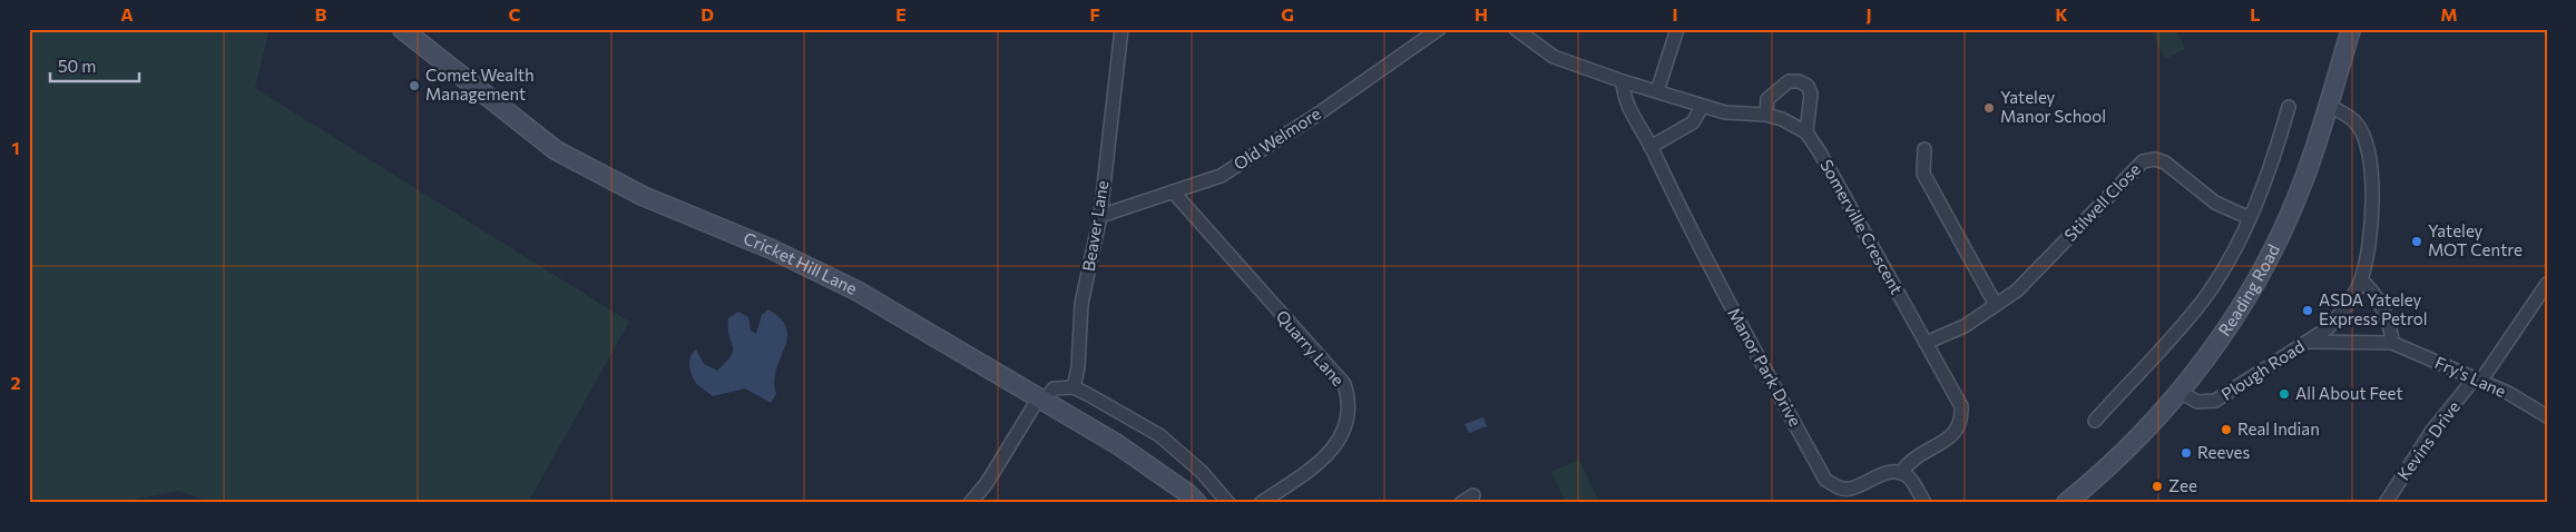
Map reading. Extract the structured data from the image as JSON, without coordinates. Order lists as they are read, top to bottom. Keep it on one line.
{"streets":{"street":["Old Welmore","Stilwell Close","Beaver Lane","Somerville Crescent","Cricket Hill Lane","Reading Road","Quarry Lane","Manor Park Drive","Plough Road","Fry's Lane","Kevins Drive"]},"crossings":[["Old Welmore","Beaver Lane"],["Old Welmore","Quarry Lane"],["Stilwell Close","Somerville Crescent"],["Somerville Crescent","Manor Park Drive"],["Reading Road","Plough Road"],["Plough Road","Fry's Lane"],["Fry's Lane","Kevins Drive"]],"places":["Comet Wealth Management","Yateley Manor School","Yateley MOT Centre","ASDA Yateley Express Petrol","All About Feet","Real Indian","Reeves","Zee"],"scale_bar":"50 m","grid":{"columns":["A","B","C","D","E","F","G","H","I","J","K","L","M"],"rows":["1","2"]}}
